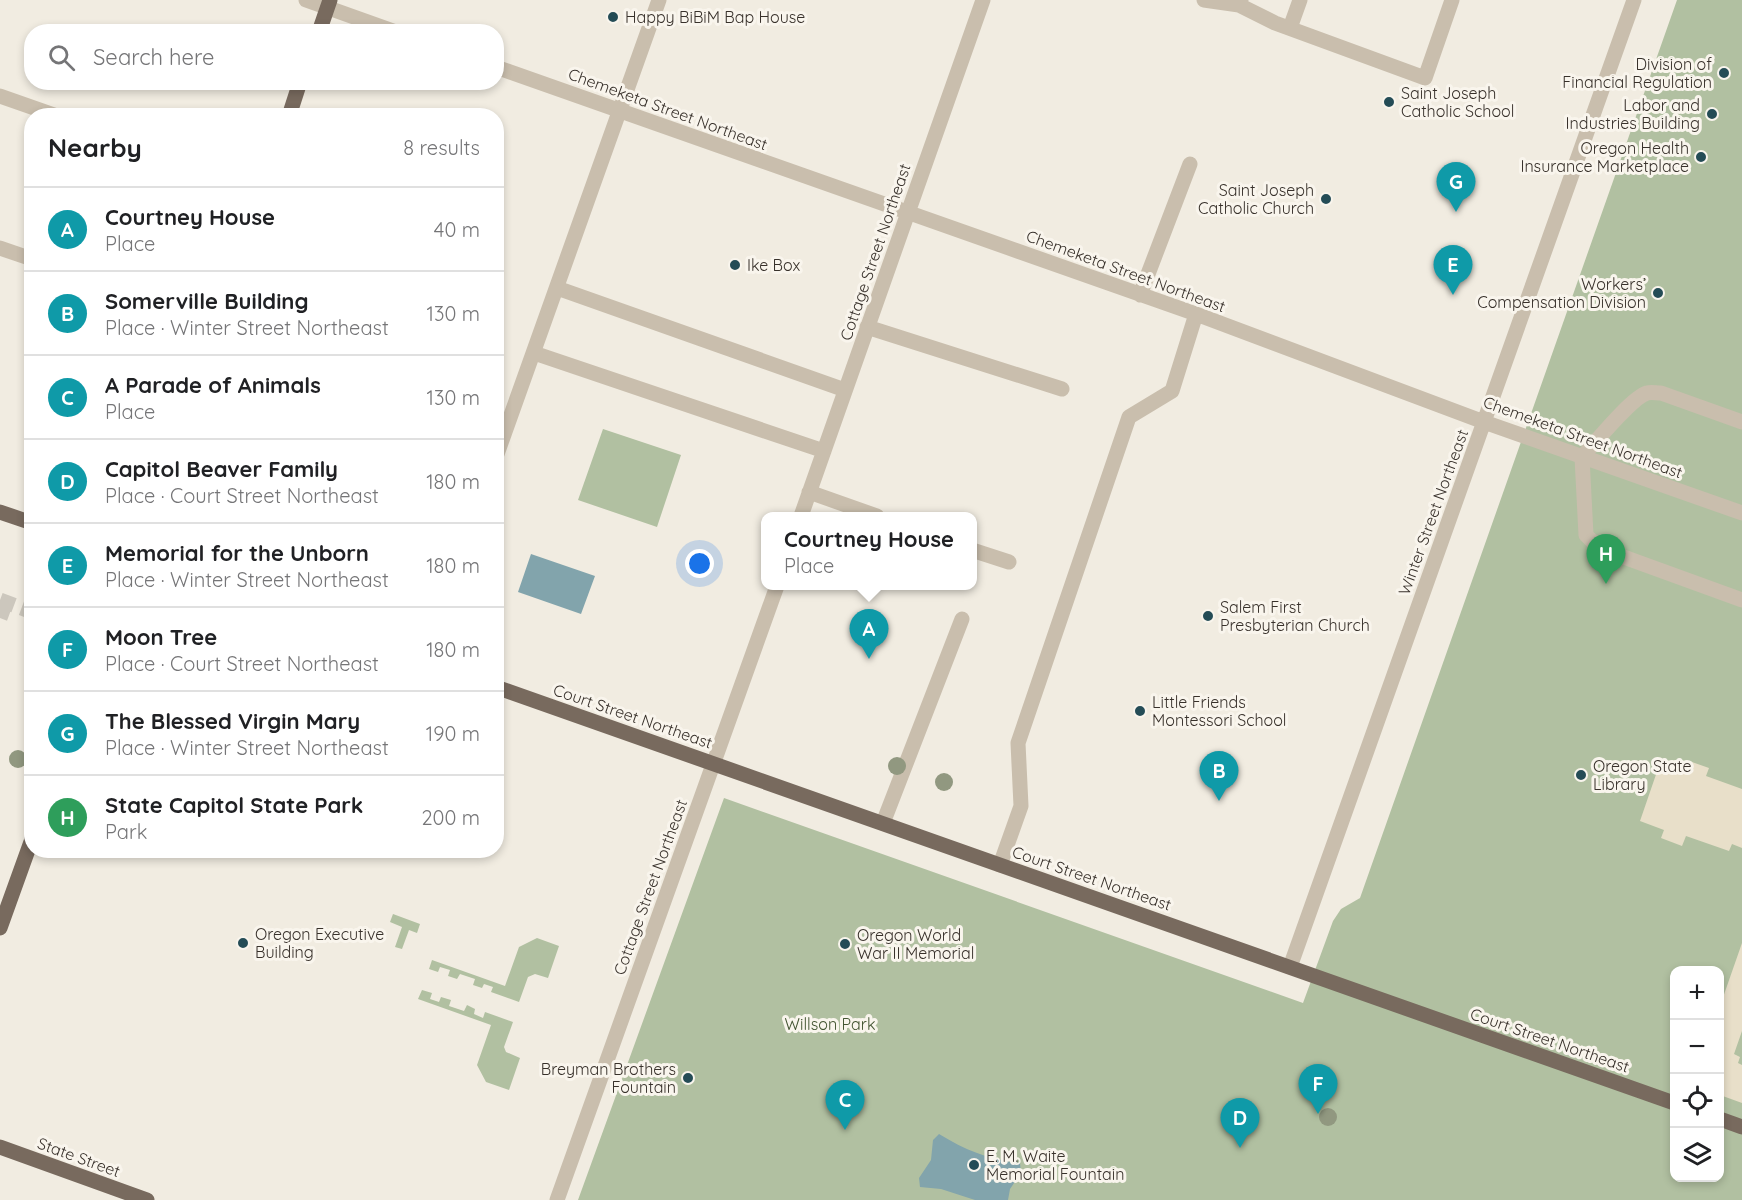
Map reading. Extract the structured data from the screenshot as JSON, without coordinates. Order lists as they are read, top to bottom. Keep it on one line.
{"streets":{"main road":["Court Street Northeast","State Street"],"street":["Chemeketa Street Northeast","Cottage Street Northeast","Winter Street Northeast"]},"crossings":[["Chemeketa Street Northeast","Cottage Street Northeast"],["Chemeketa Street Northeast","Winter Street Northeast"],["Cottage Street Northeast","Court Street Northeast"],["Winter Street Northeast","Court Street Northeast"]],"parks":["Willson Park"],"places":["Happy BiBiM Bap House","Division of Financial Regulation","Saint Joseph Catholic School","Labor and Industries Building","Oregon Health Insurance Marketplace","Saint Joseph Catholic Church","Ike Box","Workers’ Compensation Division","Salem First Presbyterian Church","Little Friends Montessori School","Oregon State Library","Oregon Executive Building","Oregon World War II Memorial","Breyman Brothers Fountain","E. M. Waite Memorial Fountain"],"page":{"search":"Search here","heading":["Nearby","8 results"],"pins":["G","E","H","A","B","F","C","D"],"list":[{"mark":"A","name":"Courtney House","note":"Place","value":"40 m"},{"mark":"B","name":"Somerville Building","note":"Place · Winter Street Northeast","value":"130 m"},{"mark":"C","name":"A Parade of Animals","note":"Place","value":"130 m"},{"mark":"D","name":"Capitol Beaver Family","note":"Place · Court Street Northeast","value":"180 m"},{"mark":"E","name":"Memorial for the Unborn","note":"Place · Winter Street Northeast","value":"180 m"},{"mark":"F","name":"Moon Tree","note":"Place · Court Street Northeast","value":"180 m"},{"mark":"G","name":"The Blessed Virgin Mary","note":"Place · Winter Street Northeast","value":"190 m"},{"mark":"H","name":"State Capitol State Park","note":"Park","value":"200 m"}],"popup":["Courtney House","Place"],"map_buttons":["+","−"]}}
